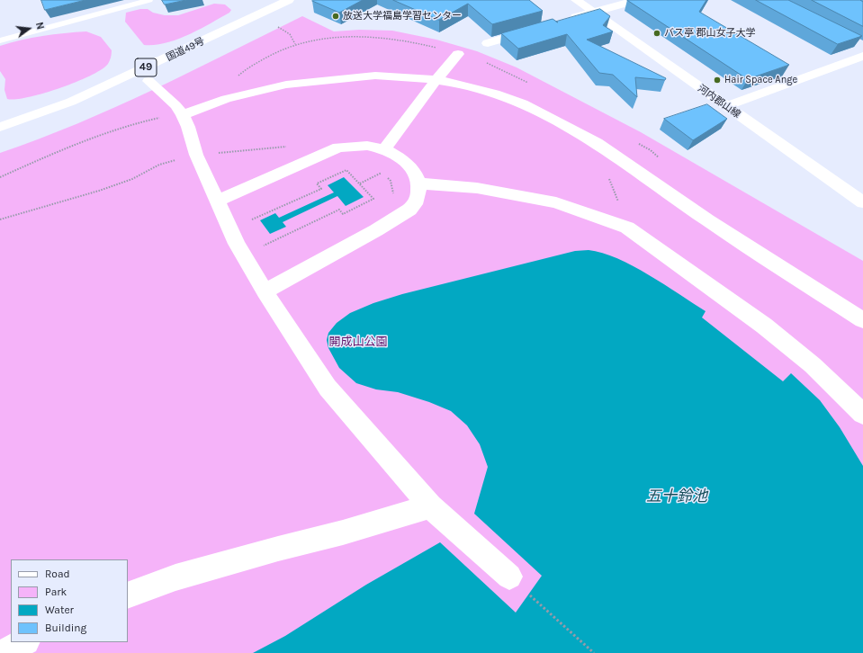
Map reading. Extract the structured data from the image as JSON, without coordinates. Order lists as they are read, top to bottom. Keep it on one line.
{"streets":{"main road":["国道49号","49","河内郡山線"]},"water":["五十鈴池"],"parks":["開成山公園"],"places":["放送大学福島学習センター","バス亭 郡山女子大学","Hair Space Ange"],"legend":["Road","Park","Water","Building"],"north":"right"}
